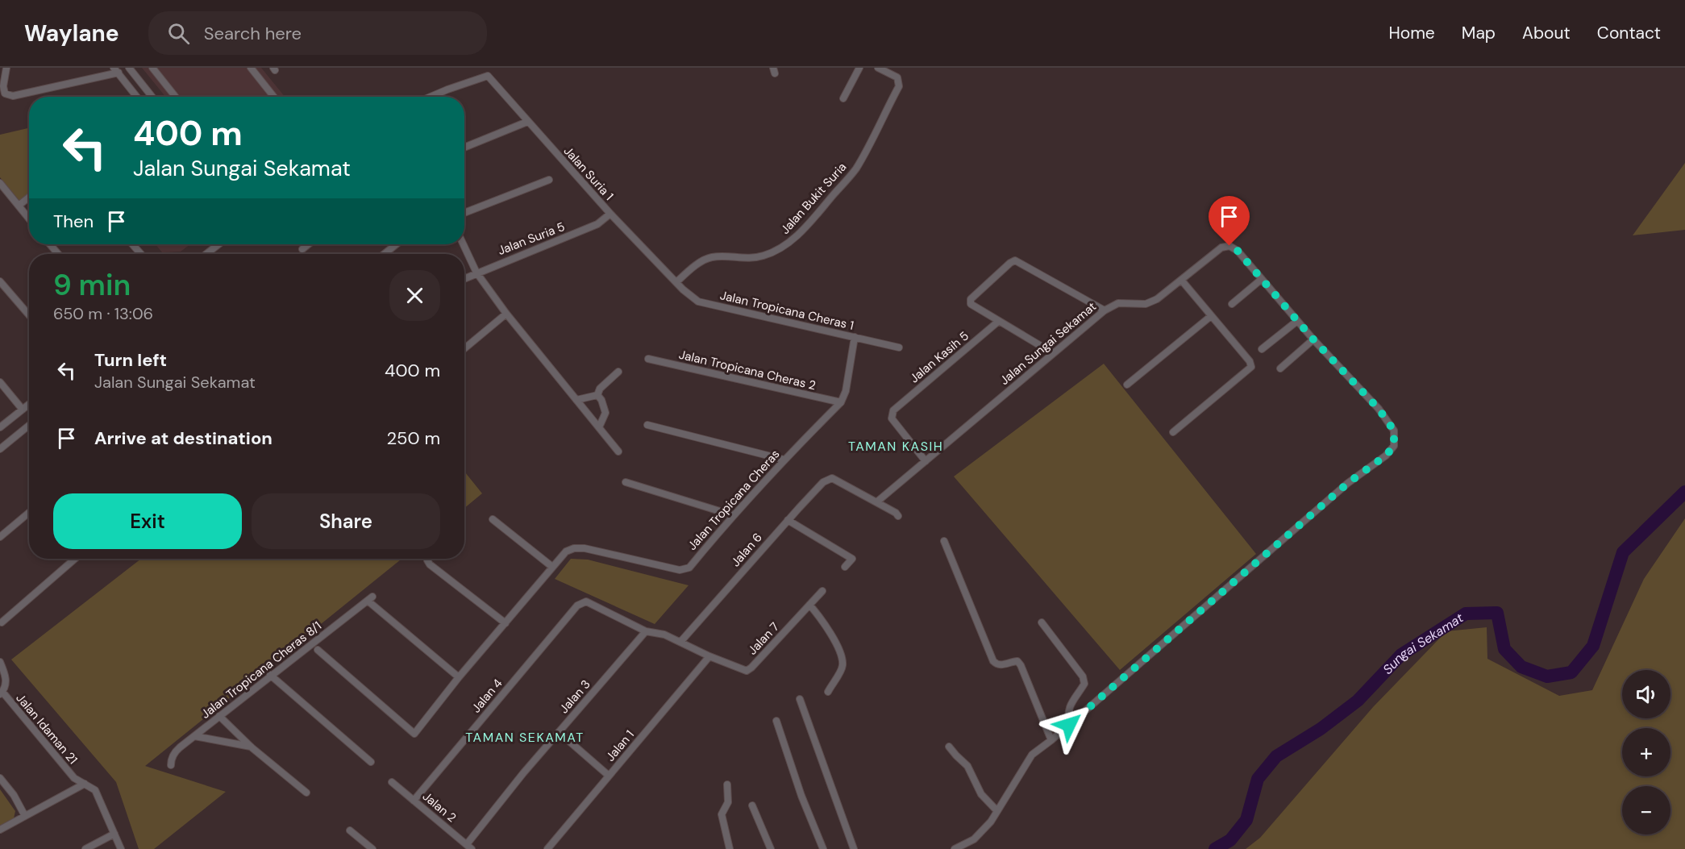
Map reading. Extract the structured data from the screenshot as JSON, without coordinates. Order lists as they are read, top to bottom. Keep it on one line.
{"streets":{"street":["Jalan Suria 1","Jalan Bukit Suria","Jalan Suria 5","Jalan Tropicana Cheras 1","Jalan Sungai Sekamat","Jalan Kasih 5","Jalan Tropicana Cheras 2","Jalan Tropicana Cheras","Jalan 6","Jalan 7","Jalan Tropicana Cheras 8/1","Jalan 4","Jalan 3","Jalan Idaman 21","Jalan 1","Jalan 2"]},"crossings":[["Jalan Suria 1","Jalan Bukit Suria"],["Jalan Suria 1","Jalan Suria 5"],["Jalan Suria 1","Jalan Tropicana Cheras 1"],["Jalan Bukit Suria","Jalan Tropicana Cheras 1"],["Jalan Tropicana Cheras 1","Jalan Tropicana Cheras"],["Jalan Sungai Sekamat","Jalan Kasih 5"],["Jalan Sungai Sekamat","Jalan 6"],["Jalan Tropicana Cheras 2","Jalan Tropicana Cheras"],["Jalan Tropicana Cheras","Jalan Tropicana Cheras 8/1"],["Jalan 7","Jalan 1"],["Jalan 4","Jalan 3"],["Jalan 4","Jalan 2"],["Jalan 3","Jalan 2"]],"districts":["TAMAN KASIH","TAMAN SEKAMAT"],"water":["Sungai Sekamat"],"page":{"header":"Waylane","search":"Search here","nav":["Home","Map","About","Contact"],"turn":["400 m","Jalan Sungai Sekamat"],"then":"Then","heading":["9 min","650 m · 13:06"],"list":[{"name":"Turn left","note":"Jalan Sungai Sekamat","value":"400 m"},{"name":"Arrive at destination","value":"250 m"}],"buttons":["Exit","Share"],"map_buttons":["+","−"]}}
